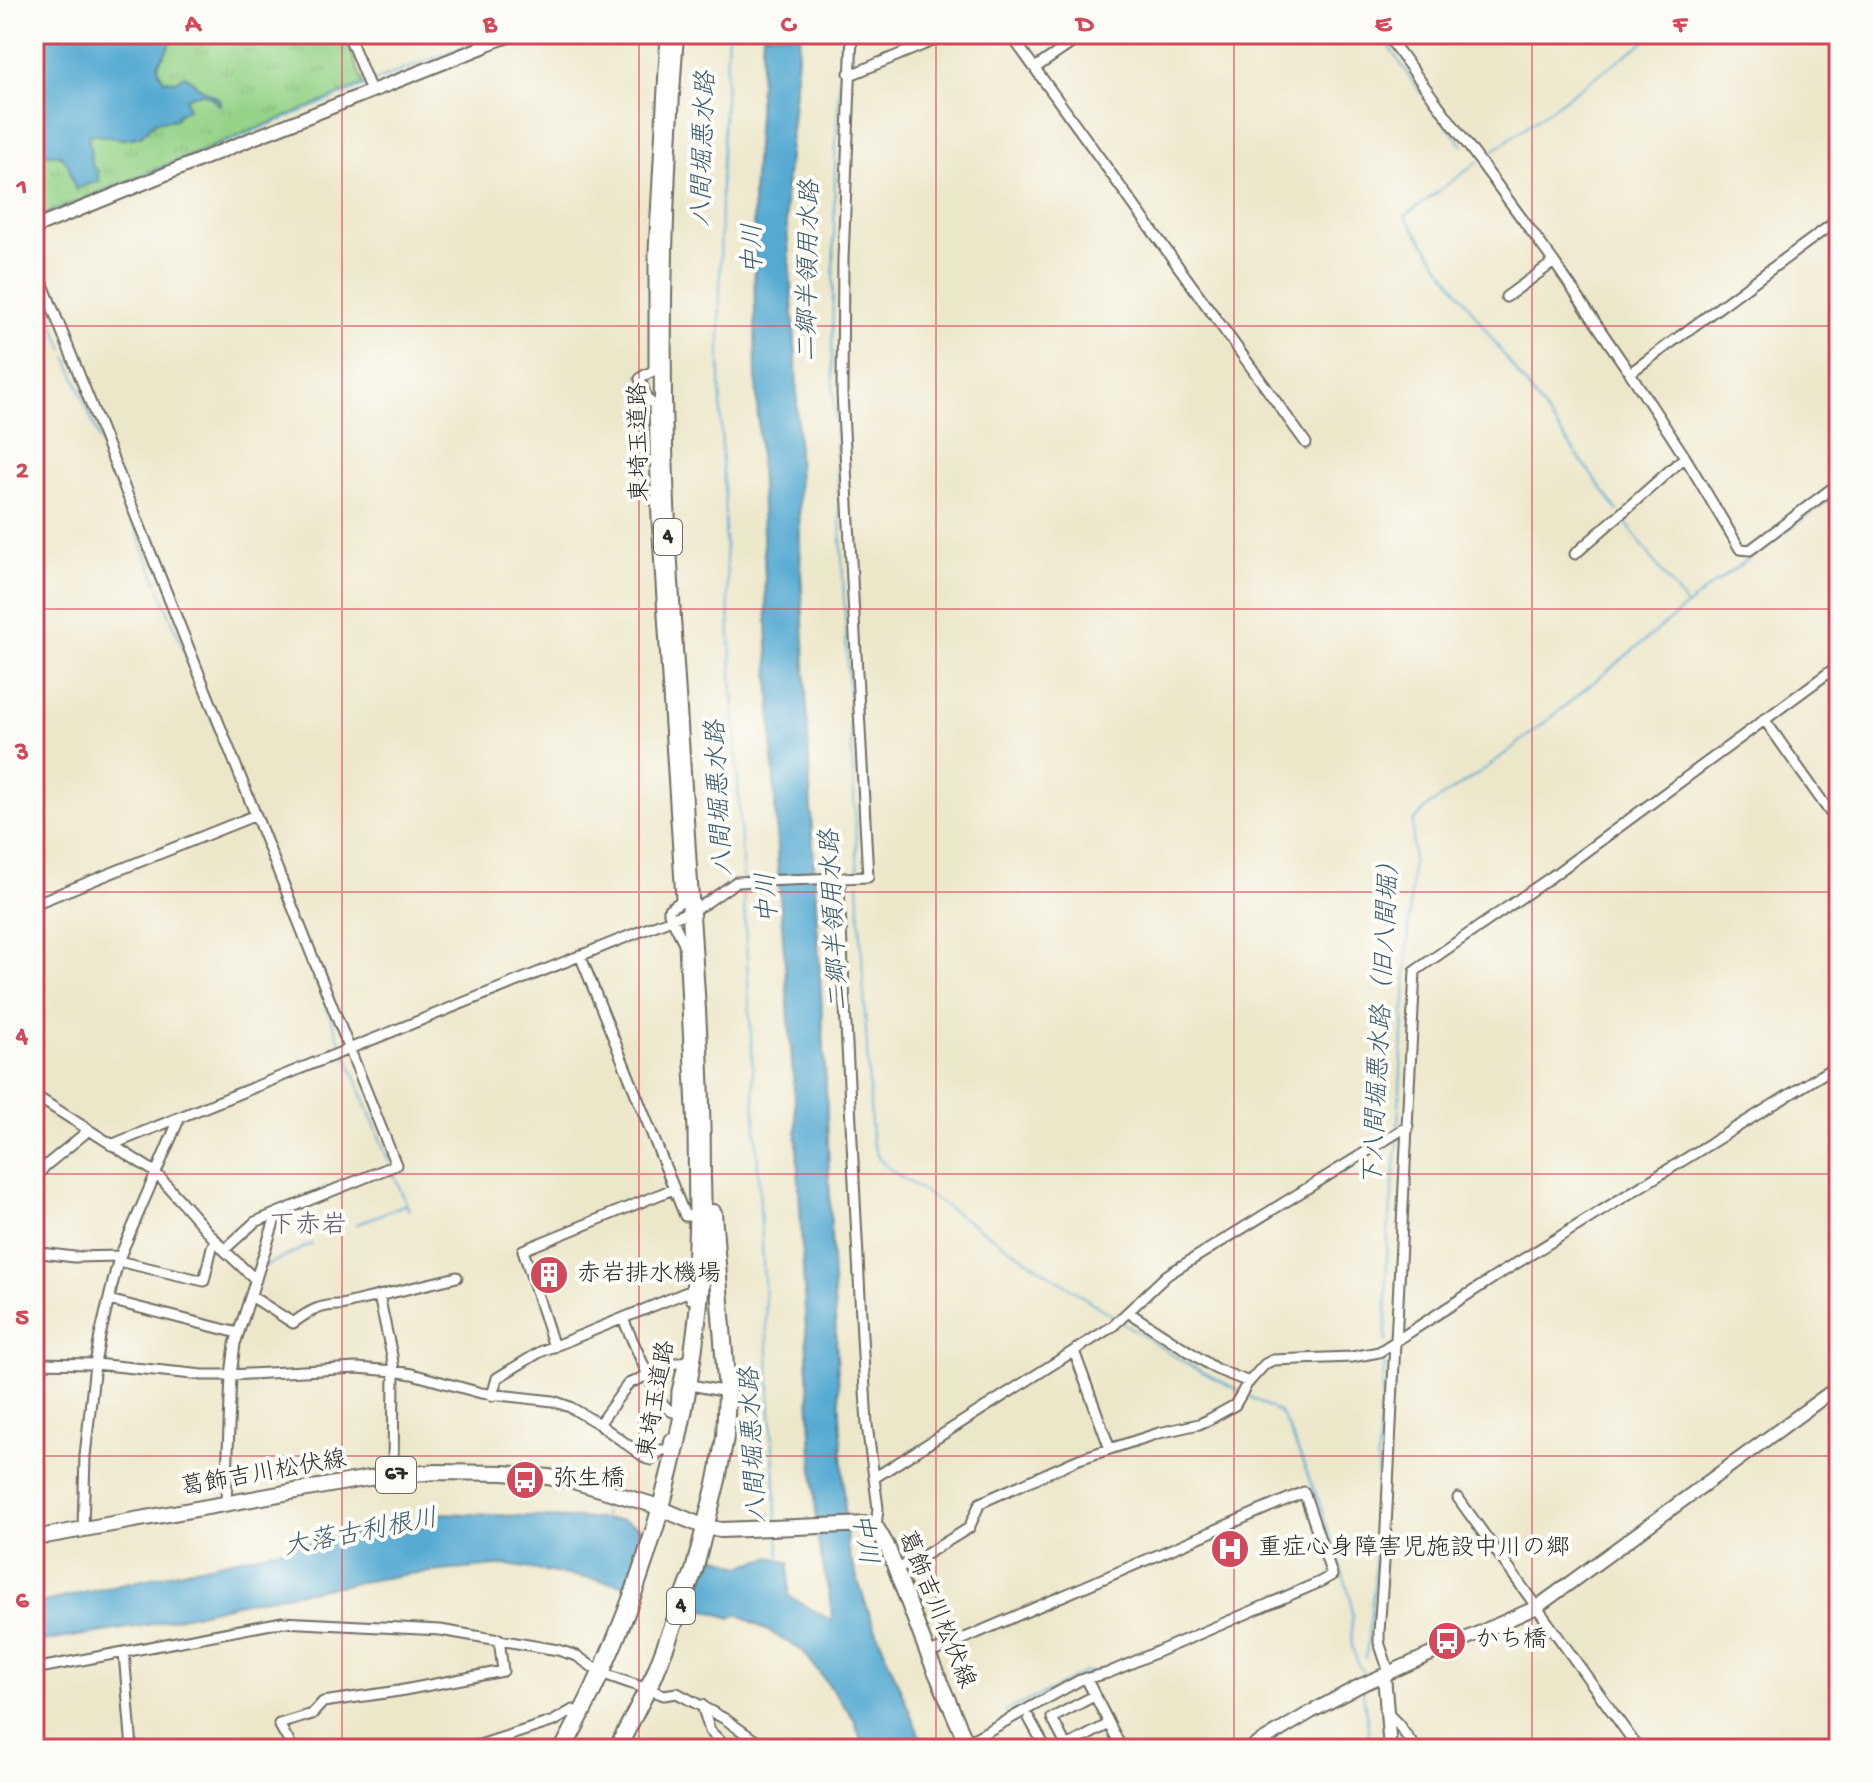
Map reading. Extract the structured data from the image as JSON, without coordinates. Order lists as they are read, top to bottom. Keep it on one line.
{"streets":{"highway":["東埼玉道路","4"],"main road":["葛飾吉川松伏線","67"]},"crossings":[["東埼玉道路","葛飾吉川松伏線"]],"districts":["下赤岩"],"water":["八間堀悪水路","中川","二郷半領用水路","下八間堀悪水路（旧八間堀）","大落古利根川"],"places":{"building":["赤岩排水機場"],"bus stop":["弥生橋","かち橋"],"hospital":["重症心身障害児施設中川の郷"]},"grid":{"columns":["A","B","C","D","E","F"],"rows":["1","2","3","4","5","6"]}}
